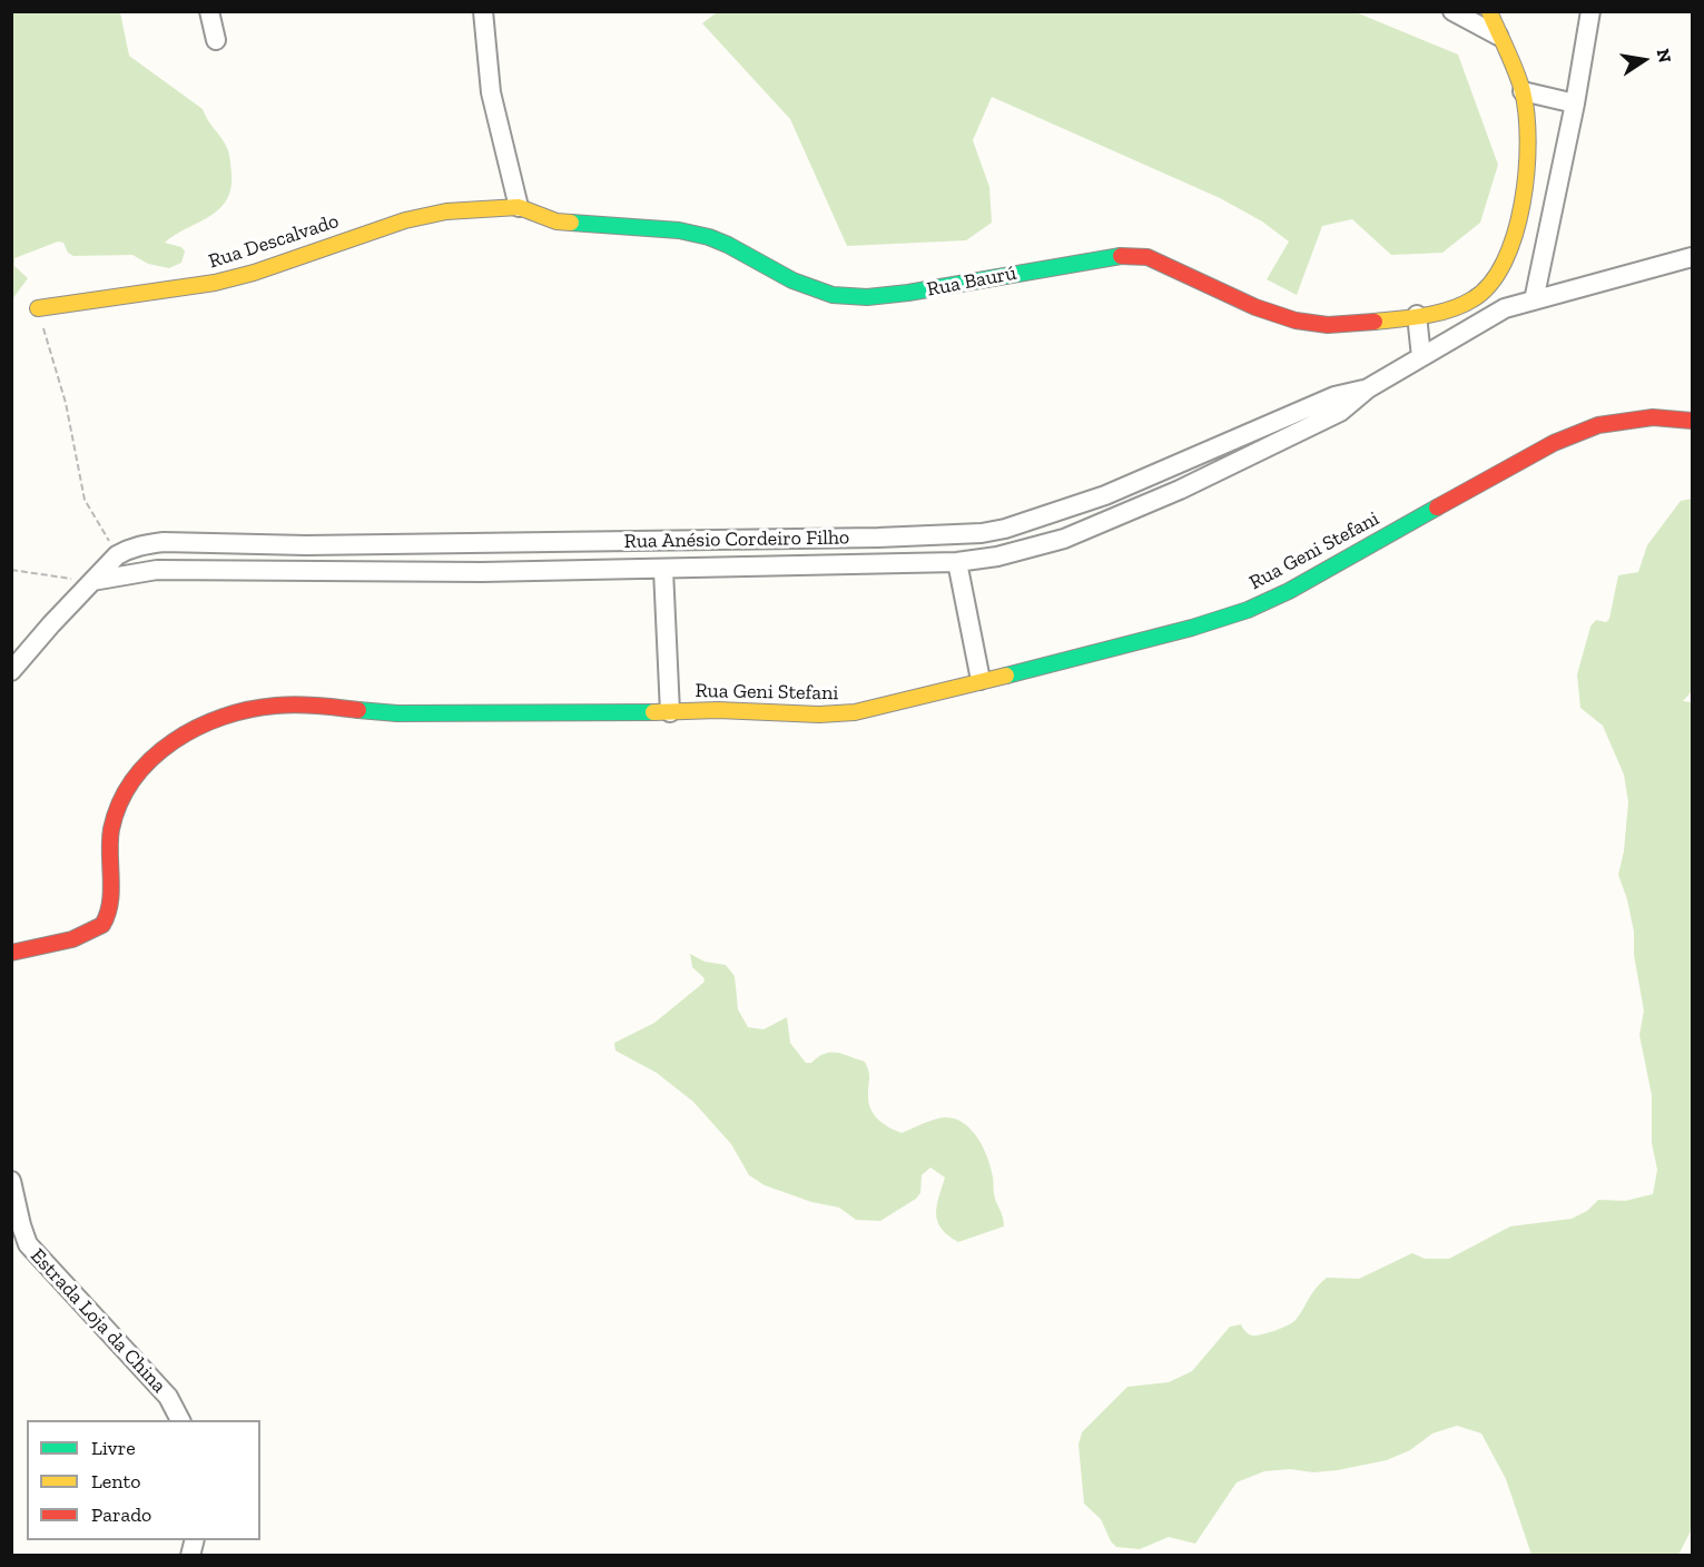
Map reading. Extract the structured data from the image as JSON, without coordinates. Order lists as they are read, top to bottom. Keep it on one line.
{"streets":{"street":["Rua Descalvado","Rua Baurú","Rua Anésio Cordeiro Filho","Rua Geni Stefani","Estrada Loja da China"]},"crossings":[["Rua Descalvado","Rua Baurú"]],"legend":["Livre","Lento","Parado"],"north":"right"}
